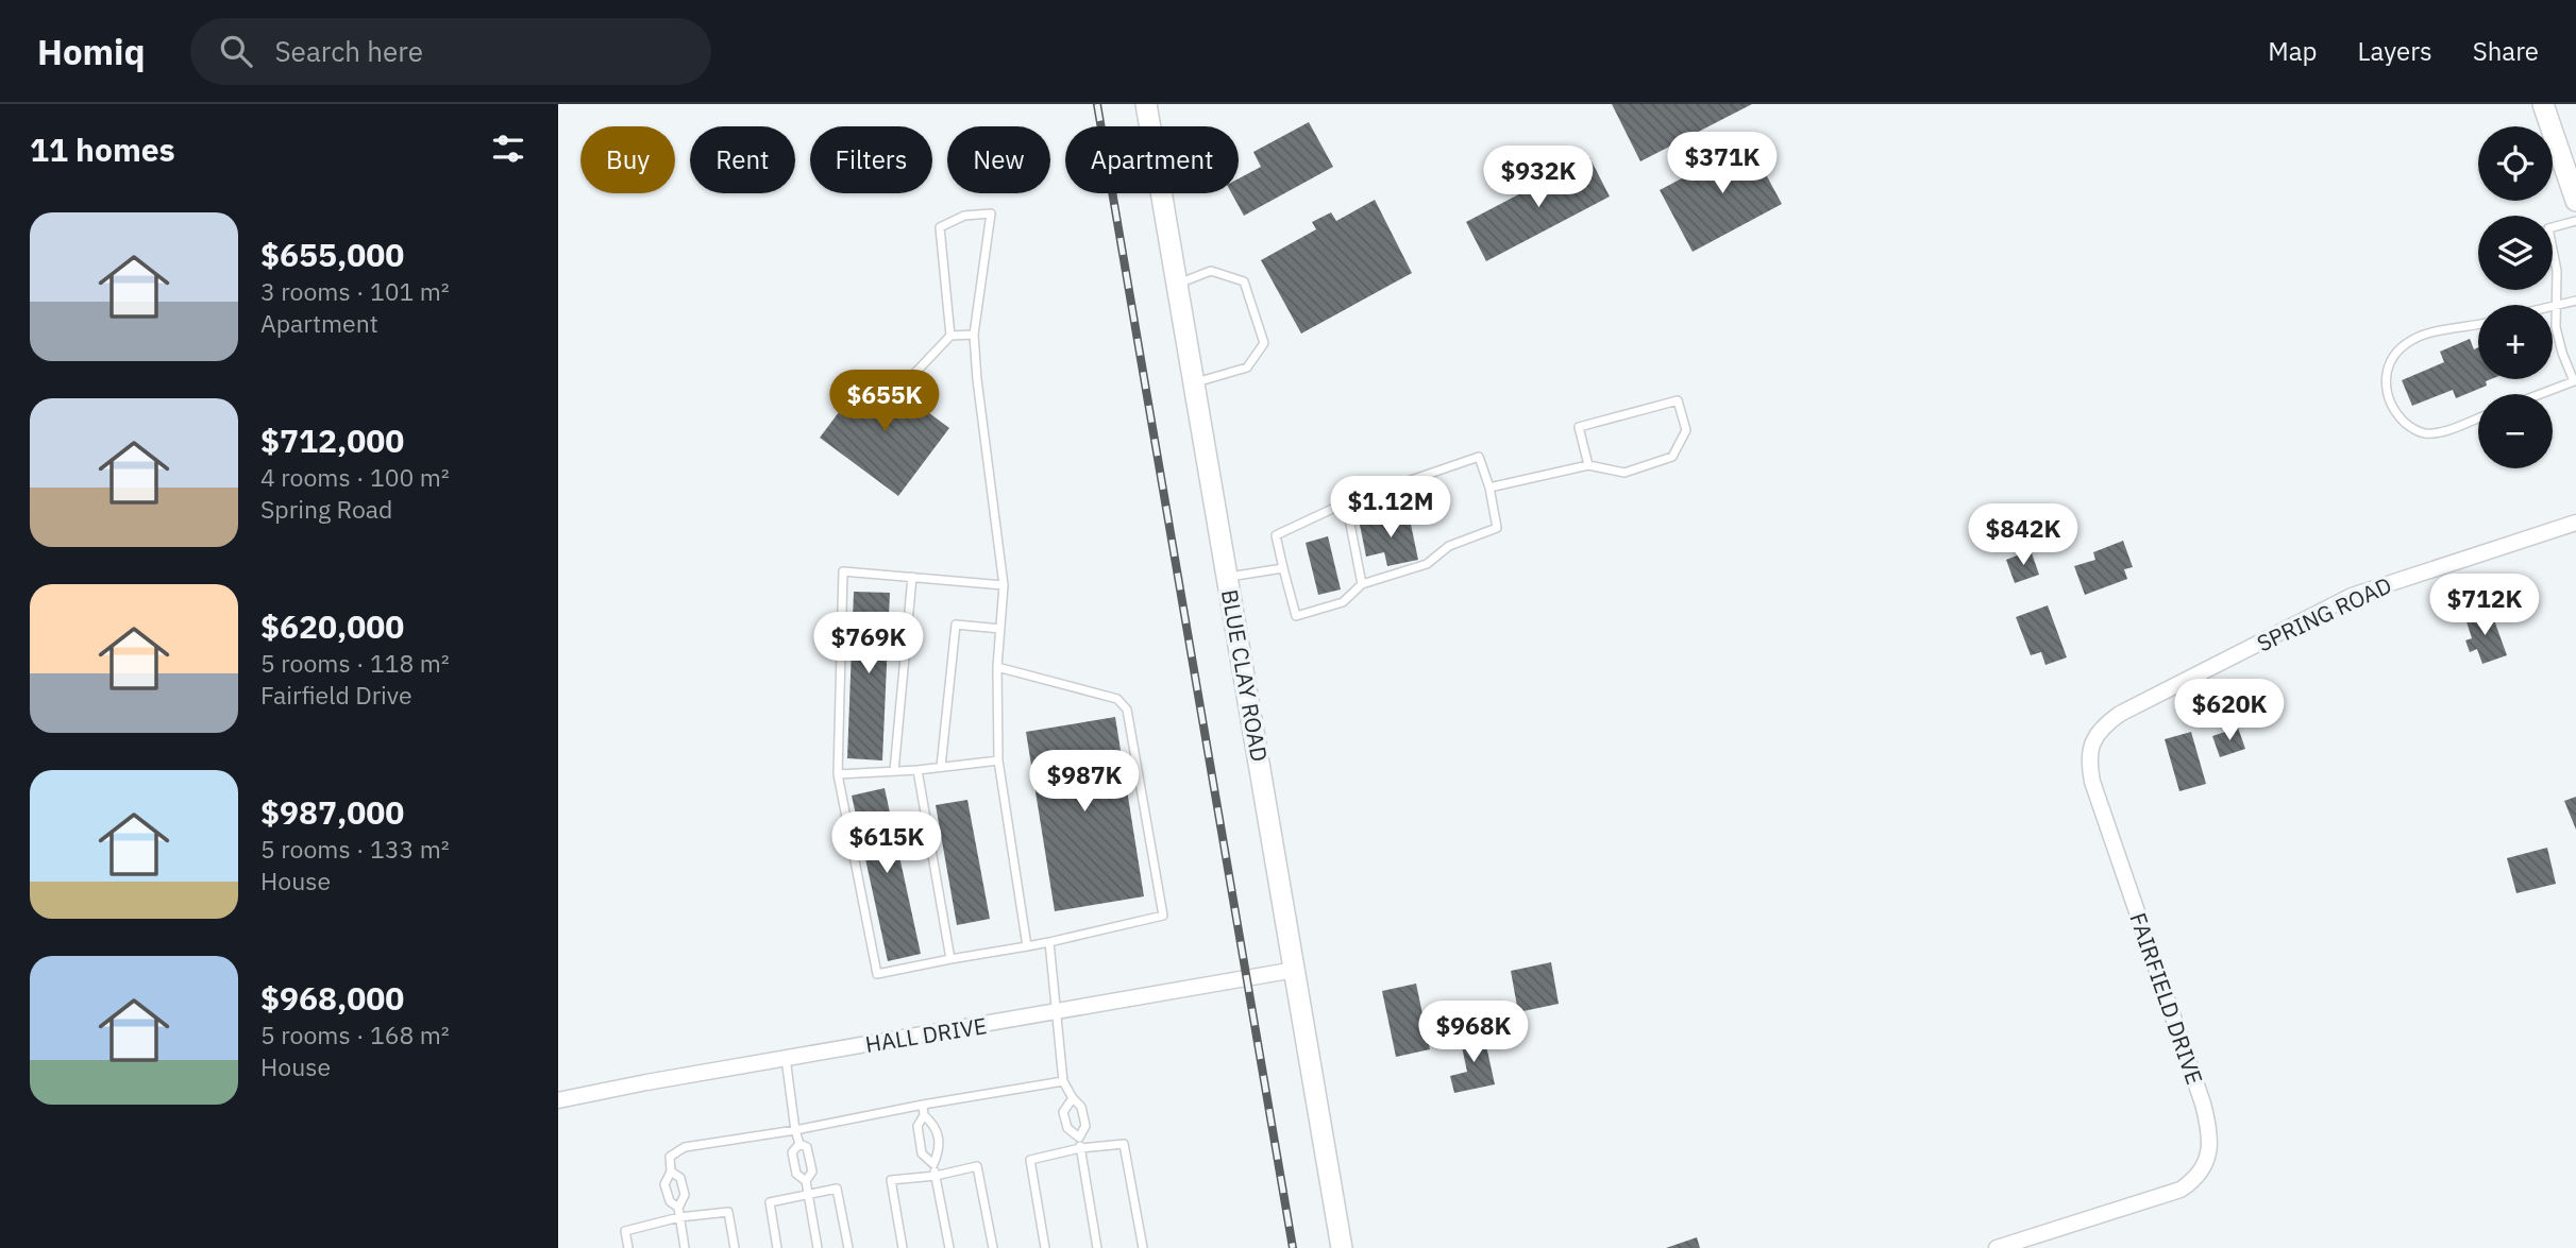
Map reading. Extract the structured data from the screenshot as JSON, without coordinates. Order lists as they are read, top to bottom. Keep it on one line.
{"streets":{"street":["SPRING ROAD","BLUE CLAY ROAD","FAIRFIELD DRIVE","HALL DRIVE"]},"crossings":[["SPRING ROAD","FAIRFIELD DRIVE"],["BLUE CLAY ROAD","HALL DRIVE"]],"page":{"header":"Homiq","search":"Search here","nav":["Map","Layers","Share"],"heading":"11 homes","map_buttons":["+","−"],"chip":["Buy","Rent","Filters","New","Apartment"],"price":["$371K","$932K","$655K","$1.12M","$842K","$712K","$769K","$620K","$987K","$615K","$968K"],"list":[{"name":"$655,000","note":"3 rooms · 101 m² · Apartment"},{"name":"$712,000","note":"4 rooms · 100 m² · Spring Road"},{"name":"$620,000","note":"5 rooms · 118 m² · Fairfield Drive"},{"name":"$987,000","note":"5 rooms · 133 m² · House"},{"name":"$968,000","note":"5 rooms · 168 m² · House"}]}}
